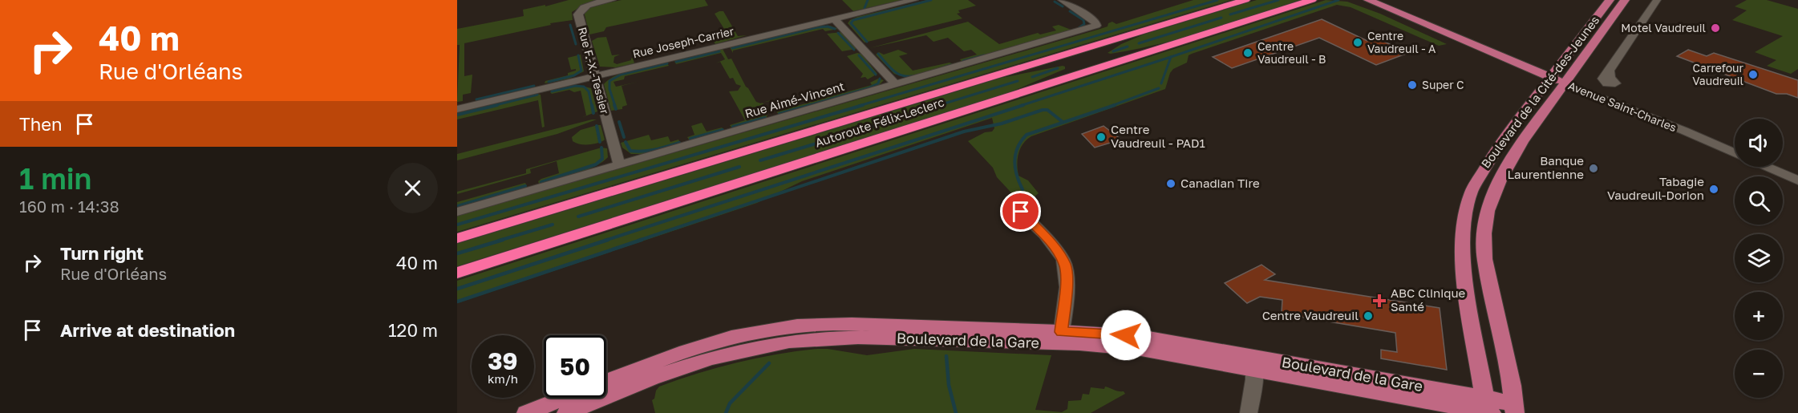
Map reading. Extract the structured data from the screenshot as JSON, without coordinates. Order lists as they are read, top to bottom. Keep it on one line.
{"streets":{"highway":["Autoroute Félix-Leclerc"],"main road":["Boulevard de la Cité-des-Jeunes","Avenue Saint-Charles","Boulevard de la Gare"],"street":["Rue Joseph-Carrier","Rue F.-X.-Tessier","Rue Aimé-Vincent"]},"crossings":[["Rue Joseph-Carrier","Rue F.-X.-Tessier"],["Rue F.-X.-Tessier","Rue Aimé-Vincent"],["Boulevard de la Cité-des-Jeunes","Avenue Saint-Charles"],["Boulevard de la Cité-des-Jeunes","Boulevard de la Gare"]],"places":{"other":["Motel Vaudreuil","Centre Vaudreuil - A","Centre Vaudreuil - B","Carrefour Vaudreuil","Super C","Centre Vaudreuil - PAD1","Banque Laurentienne","Canadian Tire","Tabagie Vaudreuil-Dorion","Centre Vaudreuil"],"health":["ABC Clinique Santé"]},"page":{"turn":["40 m","Rue d'Orléans"],"then":"Then","map_buttons":["+","−"],"heading":["1 min","160 m · 14:38"],"list":[{"name":"Turn right","note":"Rue d'Orléans","value":"40 m"},{"name":"Arrive at destination","value":"120 m"}],"speed":"39 km/h","limit":"50"}}
